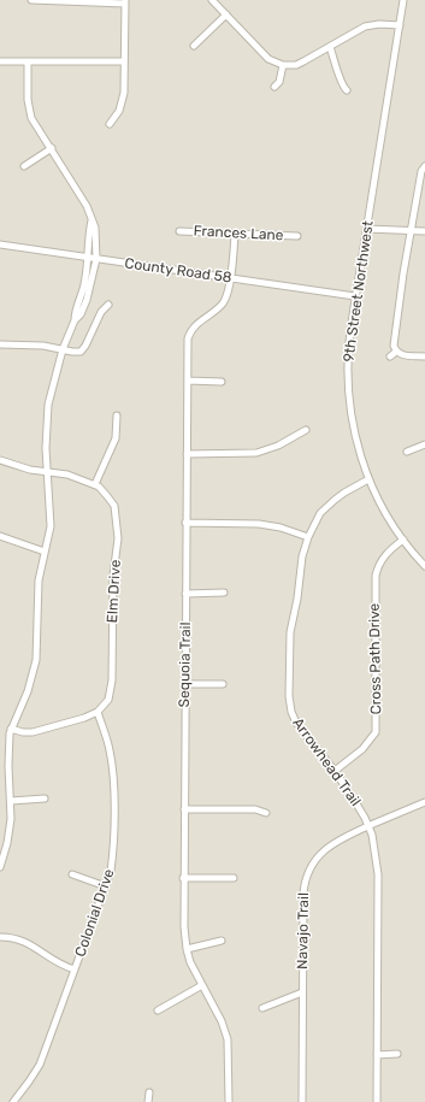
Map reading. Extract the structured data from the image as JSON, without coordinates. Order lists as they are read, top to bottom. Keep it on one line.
{"streets":{"street":["Frances Lane","County Road 58","9th Street Northwest","Elm Drive","Cross Path Drive","Sequoia Trail","Arrowhead Trail","Colonial Drive","Navajo Trail"]},"crossings":[["Frances Lane","Sequoia Trail"],["County Road 58","9th Street Northwest"],["County Road 58","Sequoia Trail"],["9th Street Northwest","Cross Path Drive"],["9th Street Northwest","Arrowhead Trail"],["Elm Drive","Colonial Drive"],["Cross Path Drive","Arrowhead Trail"],["Arrowhead Trail","Navajo Trail"]]}
